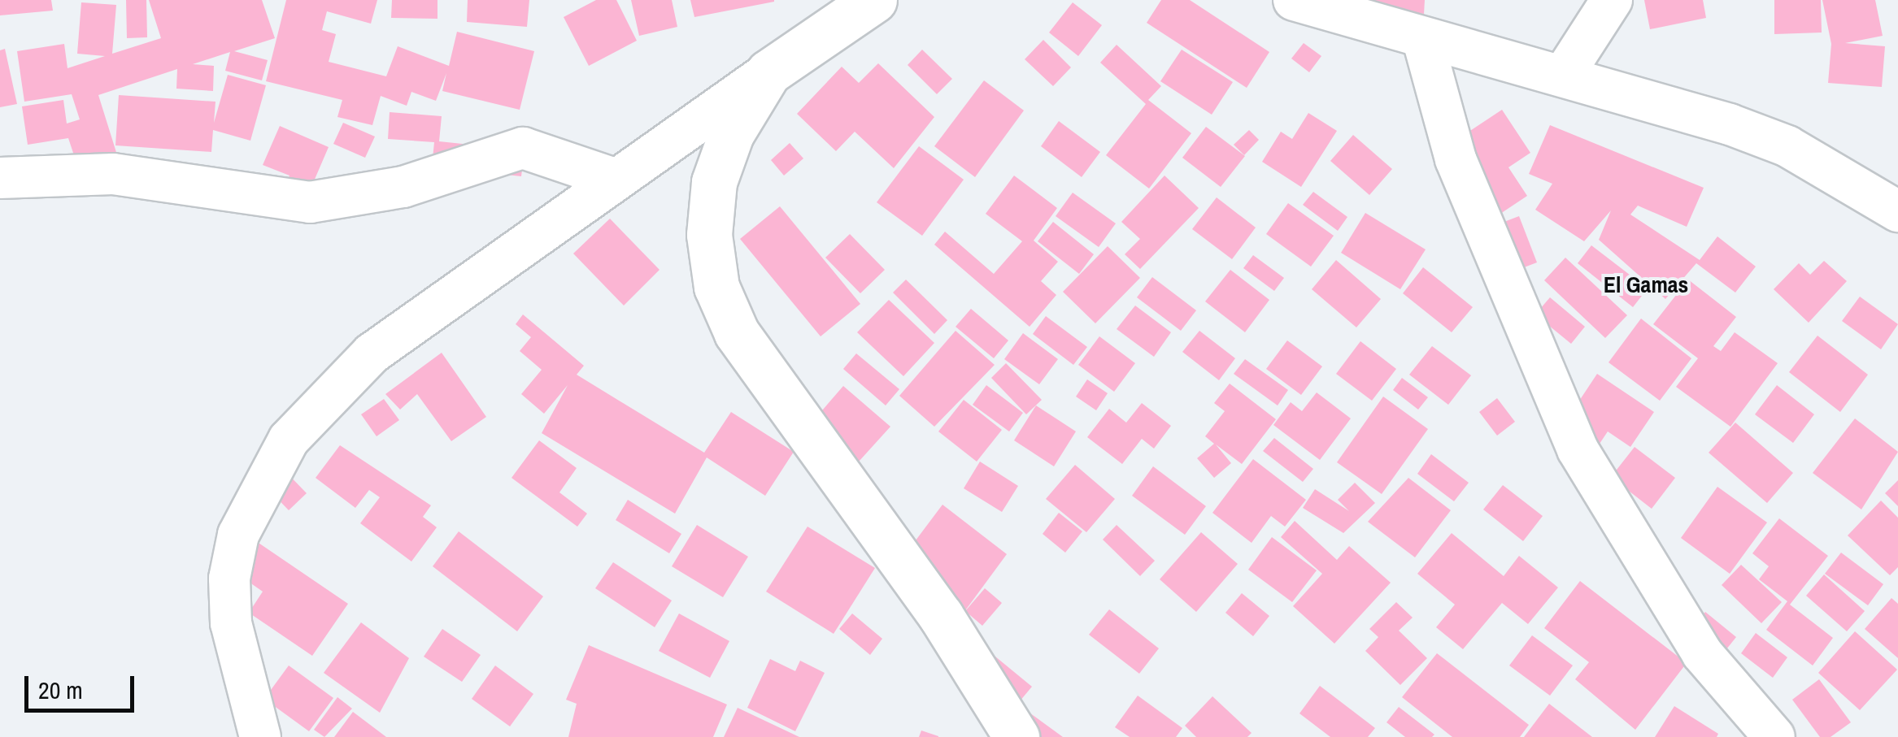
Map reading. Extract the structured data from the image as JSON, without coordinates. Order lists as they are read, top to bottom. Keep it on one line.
{"districts":["El Gamas"],"scale_bar":"20 m"}
